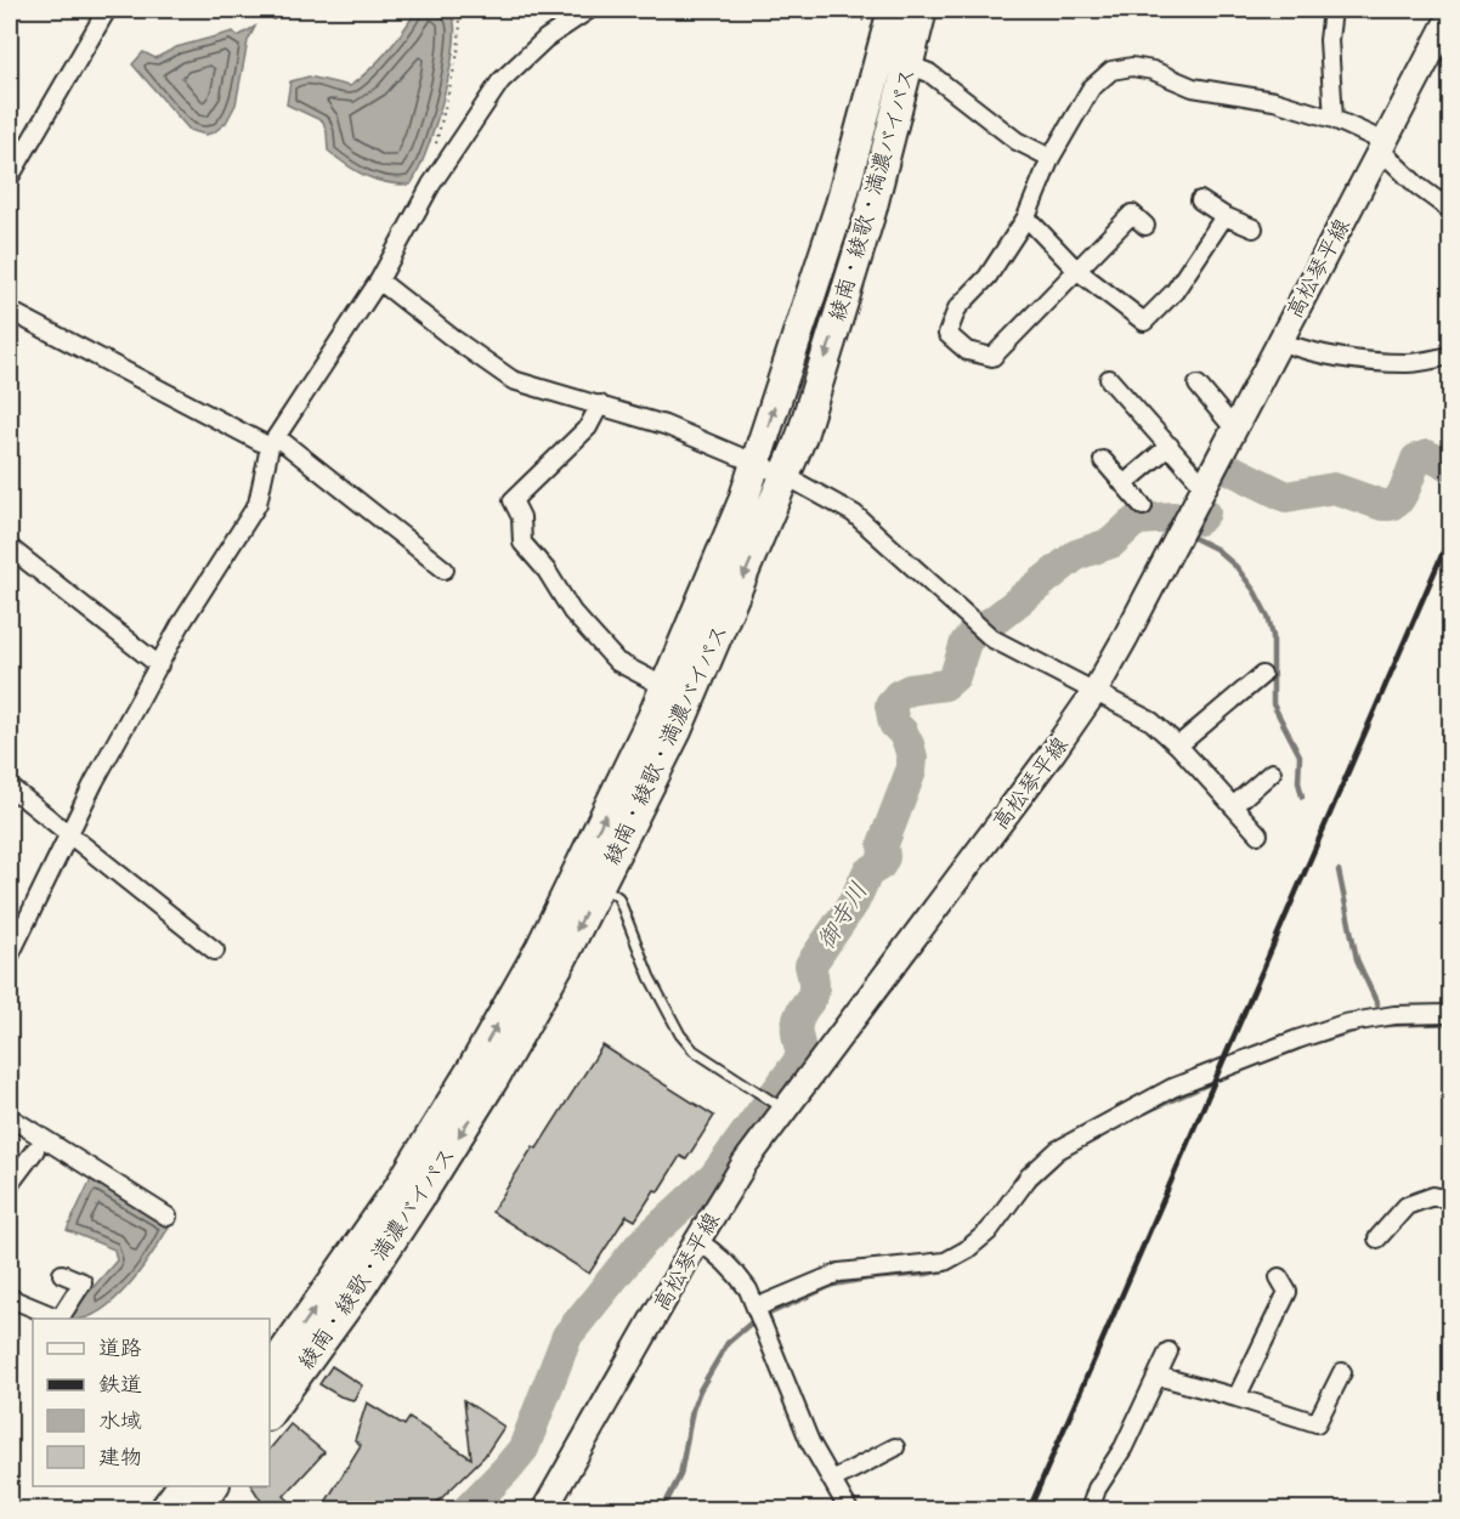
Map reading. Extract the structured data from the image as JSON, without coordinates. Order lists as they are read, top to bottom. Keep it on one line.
{"streets":{"highway":["綾南・綾歌・満濃バイパス"],"main road":["高松琴平線"]},"water":["御寺川"],"legend":["道路","鉄道","水域","建物"]}
